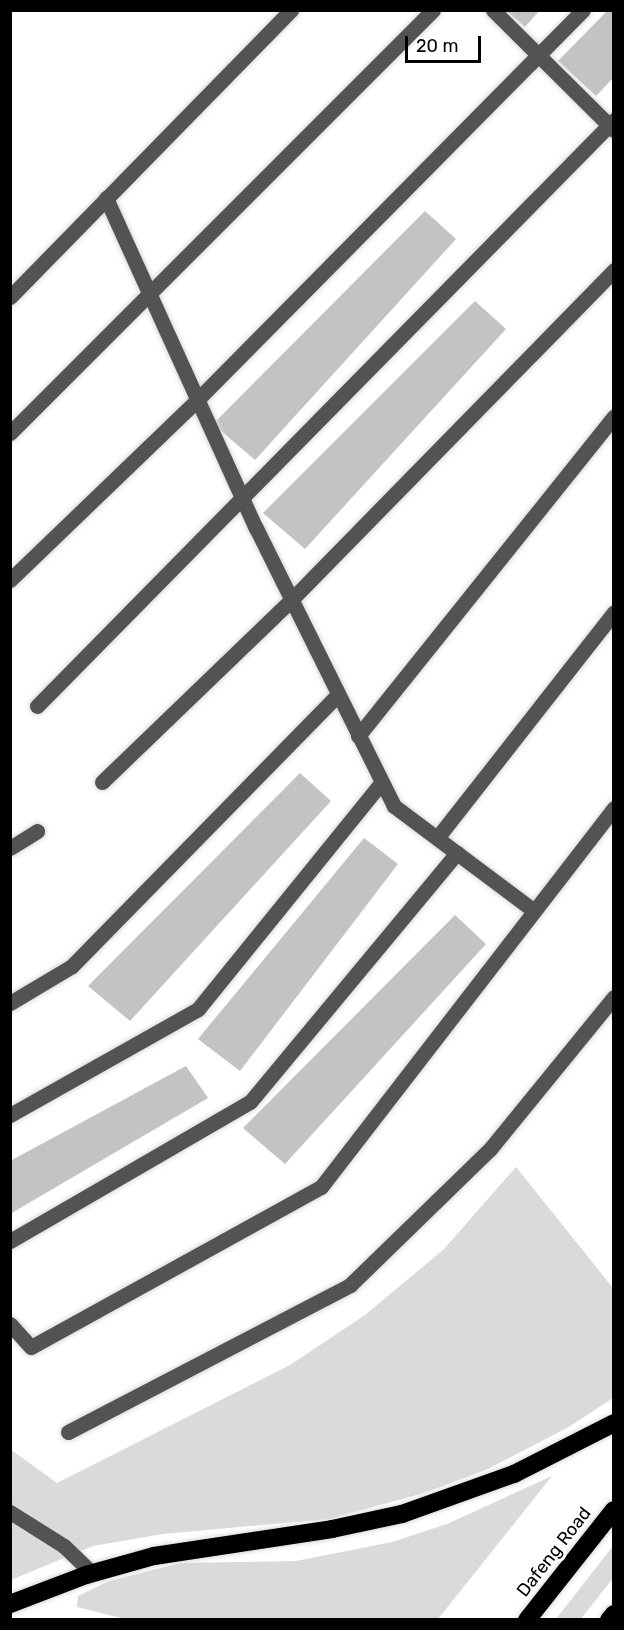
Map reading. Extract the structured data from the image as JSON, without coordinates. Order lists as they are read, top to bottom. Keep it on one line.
{"streets":{"highway":["Dafeng Road"]},"scale_bar":"20 m"}
